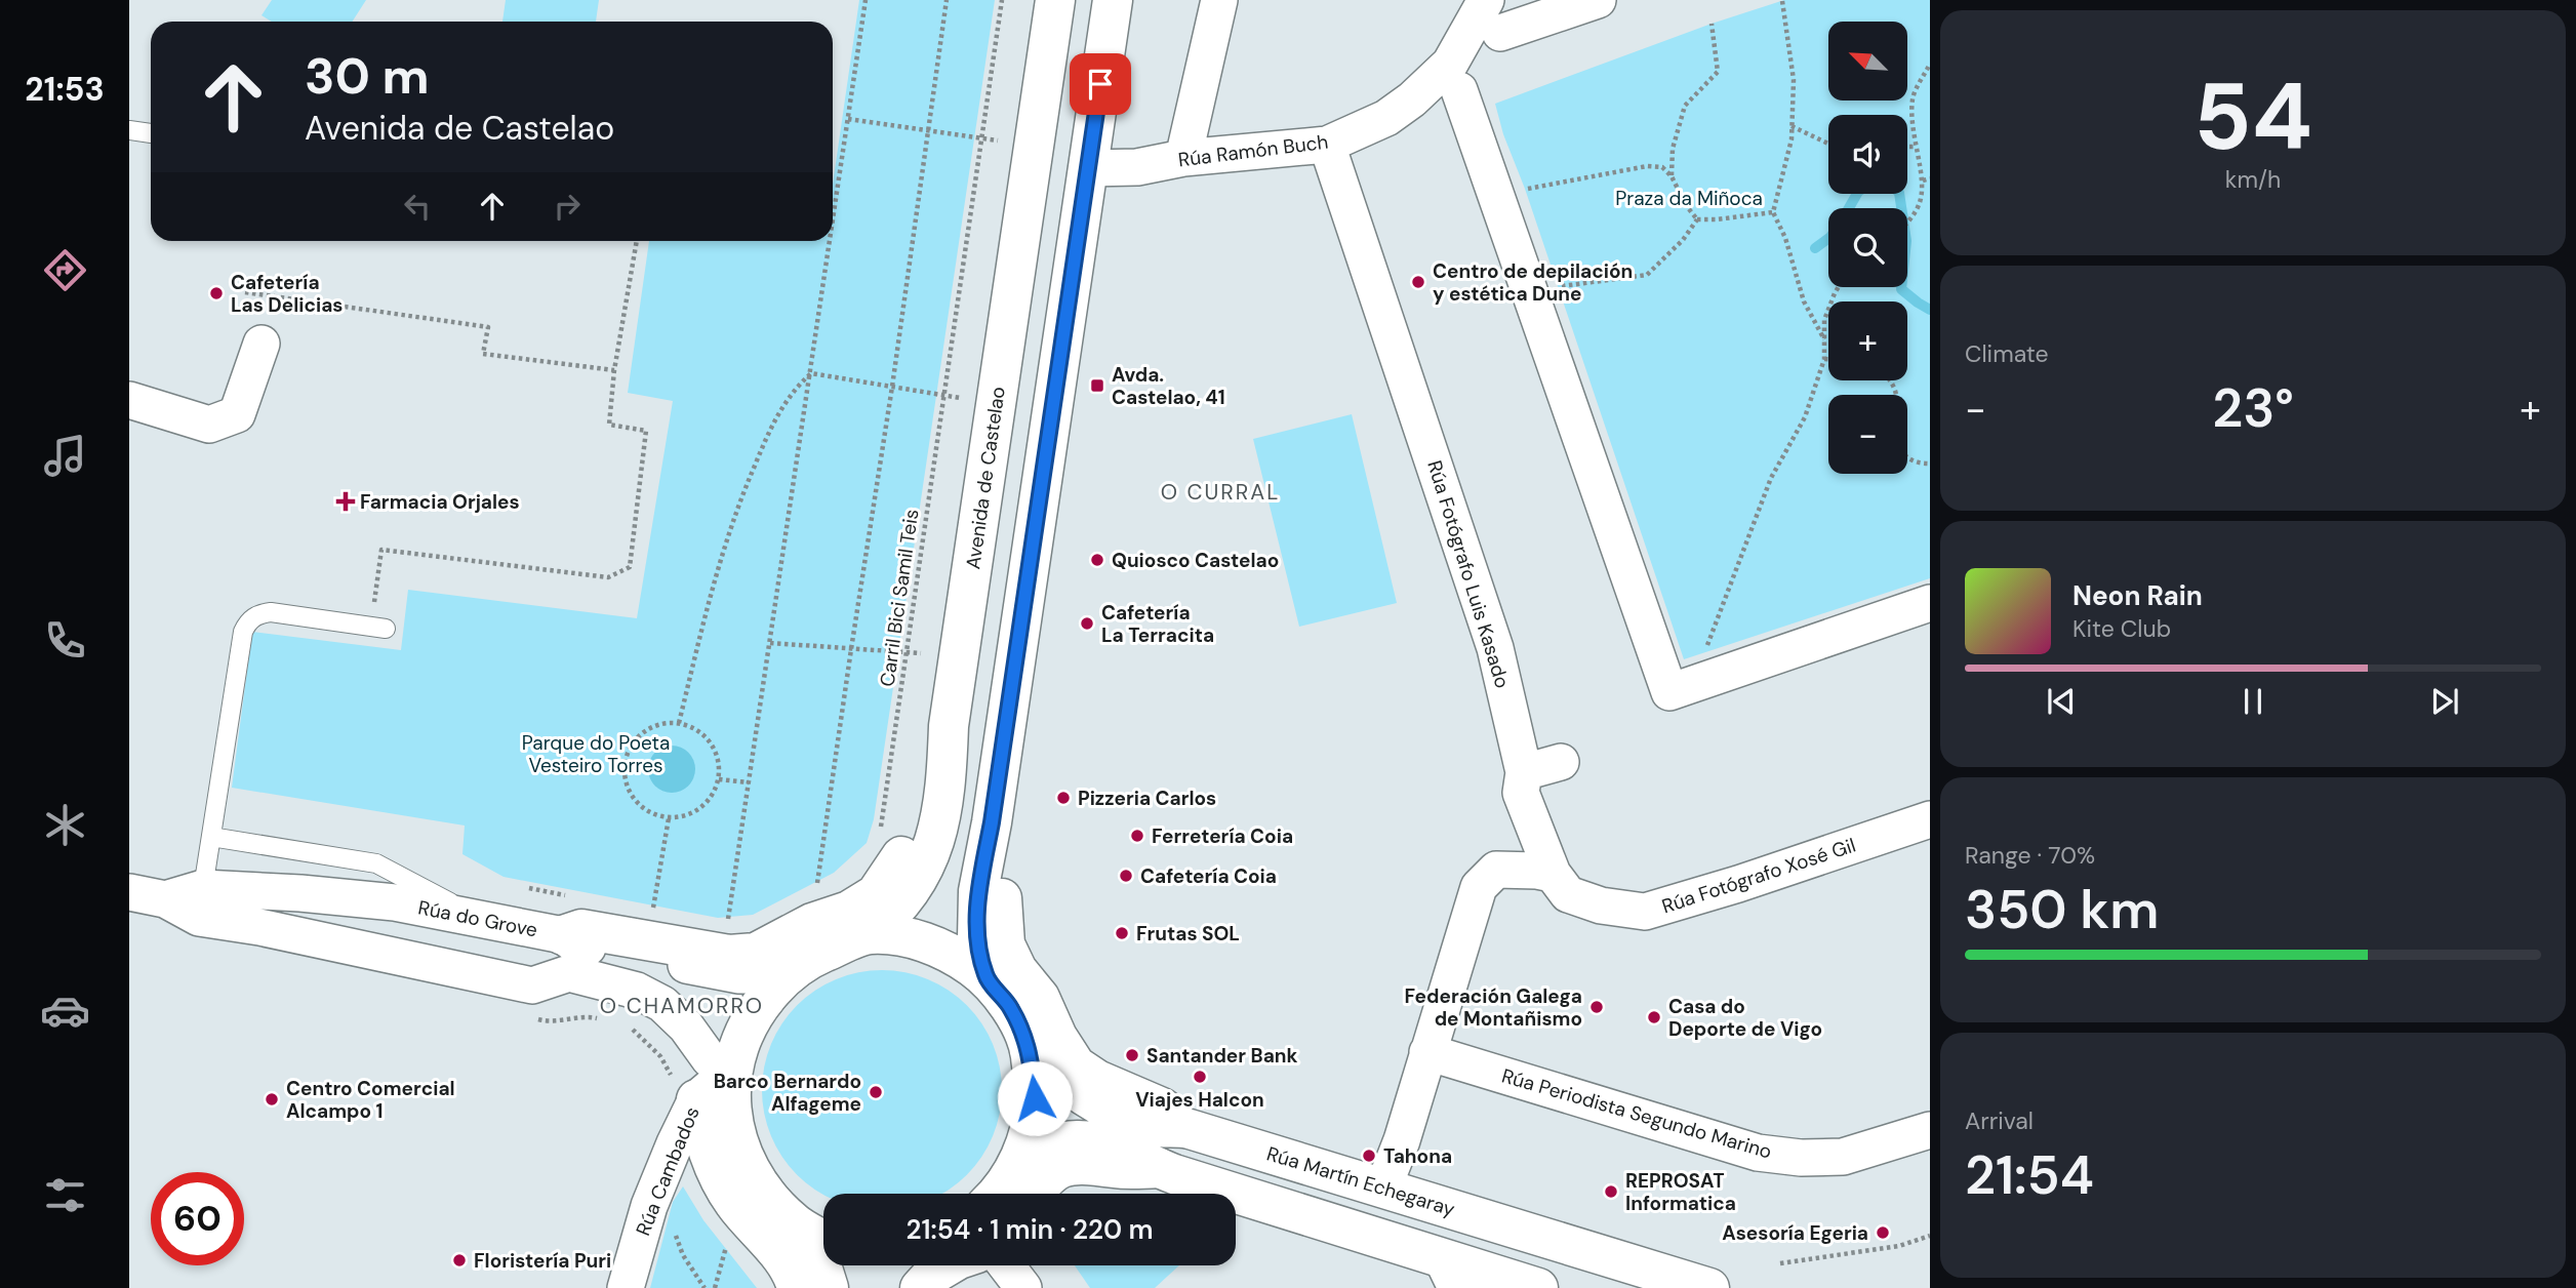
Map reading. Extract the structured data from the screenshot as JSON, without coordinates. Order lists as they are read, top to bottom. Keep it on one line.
{"streets":{"main road":["Avenida de Castelao","Rúa Martín Echegaray"],"street":["Rúa Ramón Buch","Rúa Fotógrafo Luis Kasado","Rúa Fotógrafo Xosé Gil","Rúa do Grove","Rúa Periodista Segundo Marino","Rúa Cambados"],"path":["Carril Bici Samil Teis"]},"crossings":[["Rúa Ramón Buch","Rúa Fotógrafo Luis Kasado"],["Rúa Fotógrafo Luis Kasado","Rúa Fotógrafo Xosé Gil"],["Rúa do Grove","Rúa Cambados"]],"districts":["O CURRAL","O CHAMORRO"],"parks":["Praza da Miñoca","Parque do Poeta Vesteiro Torres"],"places":{"other":["Centro de depilación y estética Dune","Cafetería Las Delicias","Quiosco Castelao","Cafetería La Terracita","Pizzeria Carlos","Ferretería Coia","Cafetería Coia","Frutas SOL","Federación Galega de Montañismo","Casa do Deporte de Vigo","Santander Bank","Viajes Halcon","Barco Bernardo Alfageme","Centro Comercial Alcampo 1","Tahona","REPROSAT Informatica","Asesoría Egeria","Floristería Puri"],"transit":["Avda. Castelao, 41"],"health":["Farmacia Orjales"]},"north":"top left","page":{"tabs":"21:53","tile":[["54","km/h"],"Climate",["Range · 70%","350 km"],["Arrival","21:54"]],"map_buttons":["+","−"],"turn":["30 m","Avenida de Castelao"],"heat":["−","23°","+"],"song":["Neon Rain","Kite Club"],"limit":"60","trip":"21:54 · 1 min · 220 m"}}
